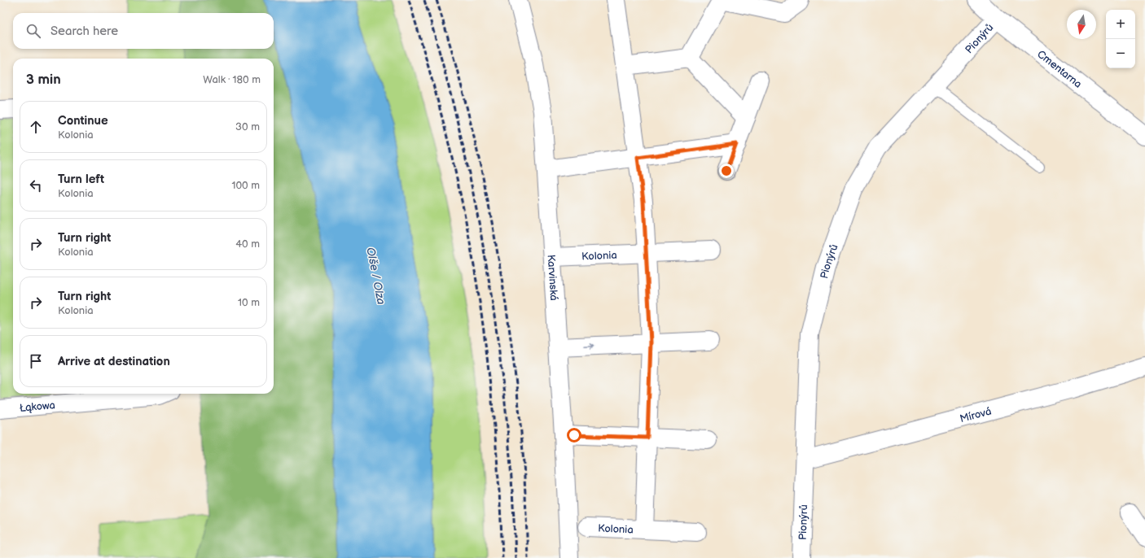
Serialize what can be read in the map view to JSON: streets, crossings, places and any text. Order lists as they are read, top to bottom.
{
  "streets": {
    "street": [
      "Pionýrů",
      "Cmentarna",
      "Kolonia",
      "Karvinská",
      "Łąkowa",
      "Mírová"
    ]
  },
  "crossings": [
    ["Pionýrů", "Cmentarna"],
    ["Pionýrů", "Mírová"],
    ["Kolonia", "Karvinská"]
  ],
  "water": ["Olše / Olza"],
  "north": "bottom",
  "page": {
    "map_buttons": ["+", "−"],
    "search": "Search here",
    "heading": ["3 min", "Walk · 180 m"],
    "list": [
      ["Continue", "Kolonia", "30 m"],
      ["Turn left", "Kolonia", "100 m"],
      ["Turn right", "Kolonia", "40 m"],
      ["Turn right", "Kolonia", "10 m"],
      "Arrive at destination"
    ]
  }
}
